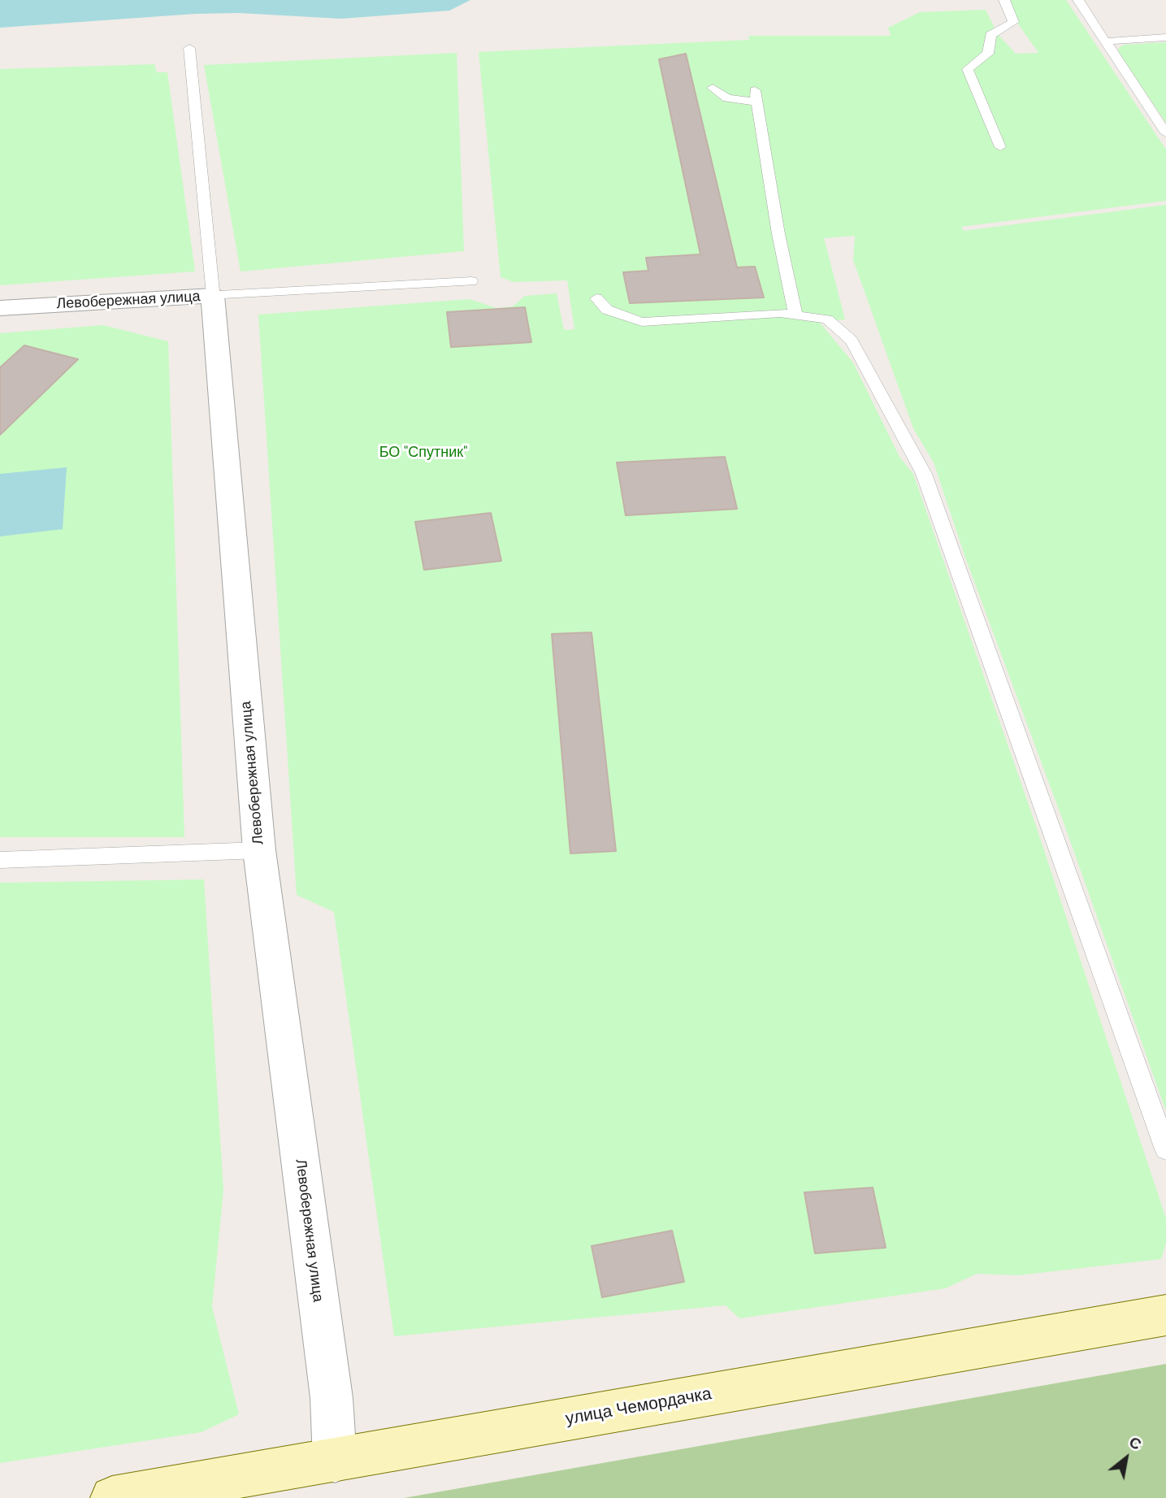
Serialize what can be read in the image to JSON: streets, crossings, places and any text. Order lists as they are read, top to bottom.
{
  "streets": {
    "main road": ["улица Чемордачка"],
    "street": ["Левобережная улица"]
  },
  "crossings": [
    ["Левобережная улица", "улица Чемордачка"]
  ],
  "parks": ["БО \"Спутник\""],
  "north": "top right"
}
